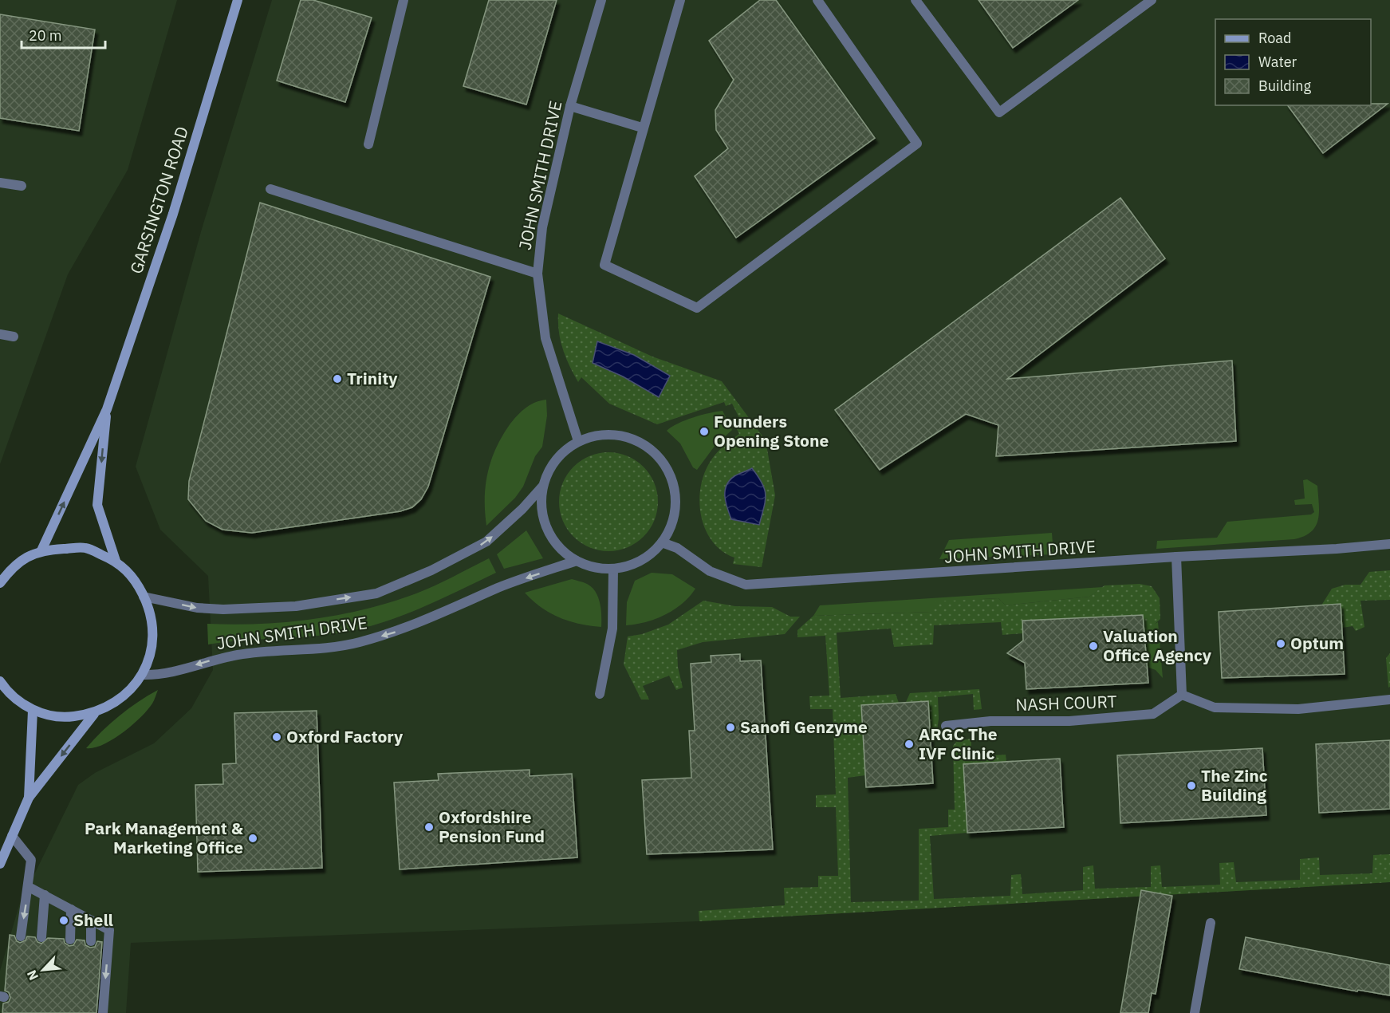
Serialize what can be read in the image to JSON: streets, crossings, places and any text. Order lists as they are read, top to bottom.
{
  "streets": {
    "main road": ["GARSINGTON ROAD"],
    "street": ["JOHN SMITH DRIVE", "NASH COURT"]
  },
  "places": [
    "Trinity",
    "Founders Opening Stone",
    "Optum",
    "Valuation Office Agency",
    "Sanofi Genzyme",
    "Oxford Factory",
    "ARGC The IVF Clinic",
    "The Zinc Building",
    "Oxfordshire Pension Fund",
    "Park Management & Marketing Office",
    "Shell"
  ],
  "legend": ["Road", "Water", "Building"],
  "scale_bar": "20 m",
  "north": "bottom left"
}
